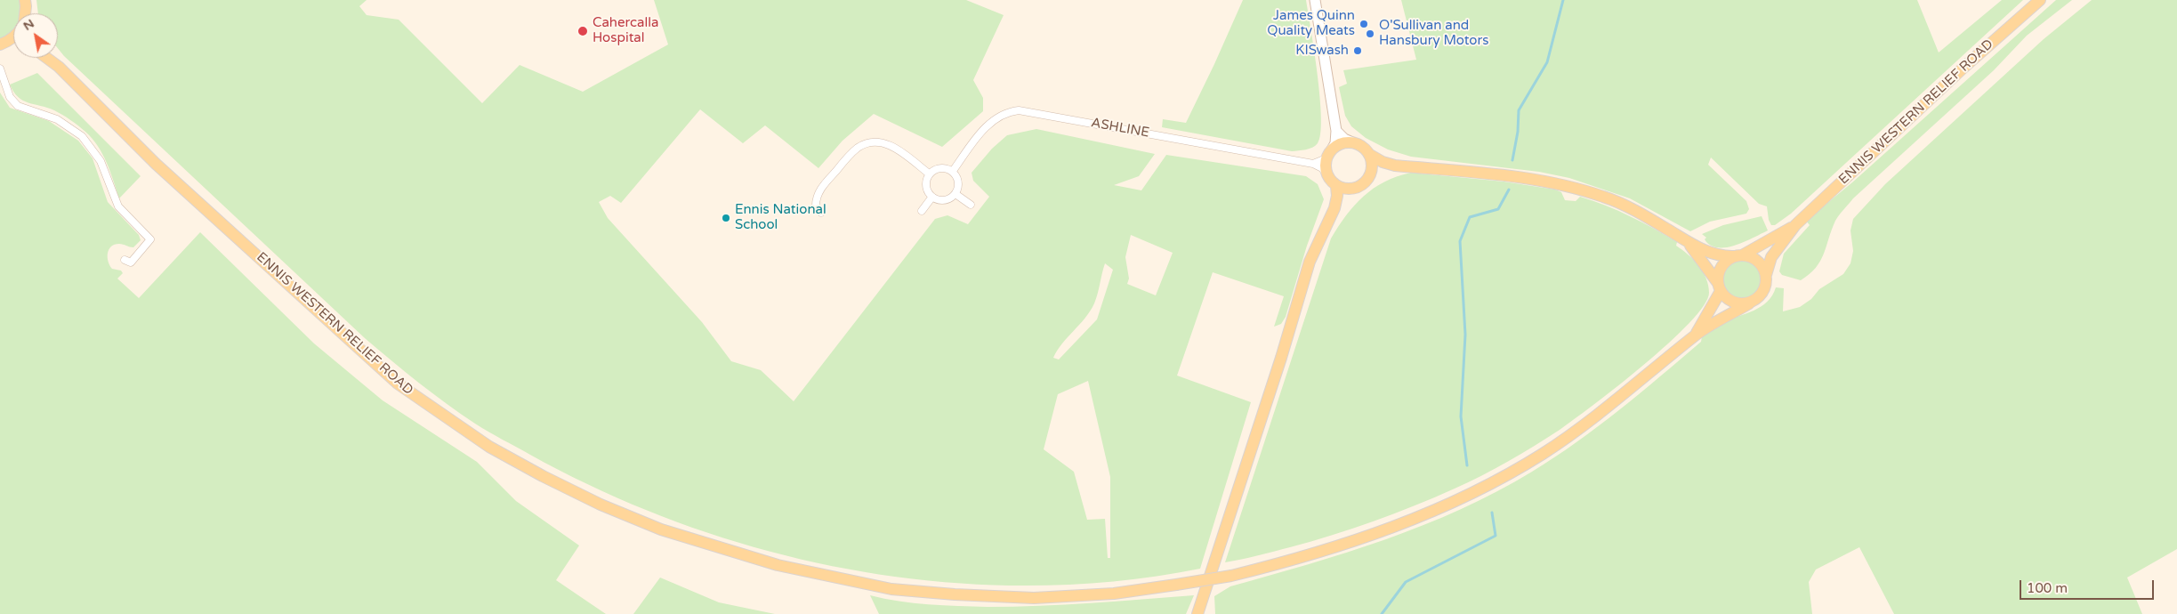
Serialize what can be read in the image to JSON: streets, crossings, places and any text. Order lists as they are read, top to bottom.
{
  "streets": {
    "main road": ["ENNIS WESTERN RELIEF ROAD"],
    "street": ["ASHLINE"]
  },
  "places": [
    "James Quinn Quality Meats",
    "Cahercalla Hospital",
    "O'Sullivan and Hansbury Motors",
    "KISwash",
    "Ennis National School"
  ],
  "scale_bar": "100 m",
  "north": "top left"
}
